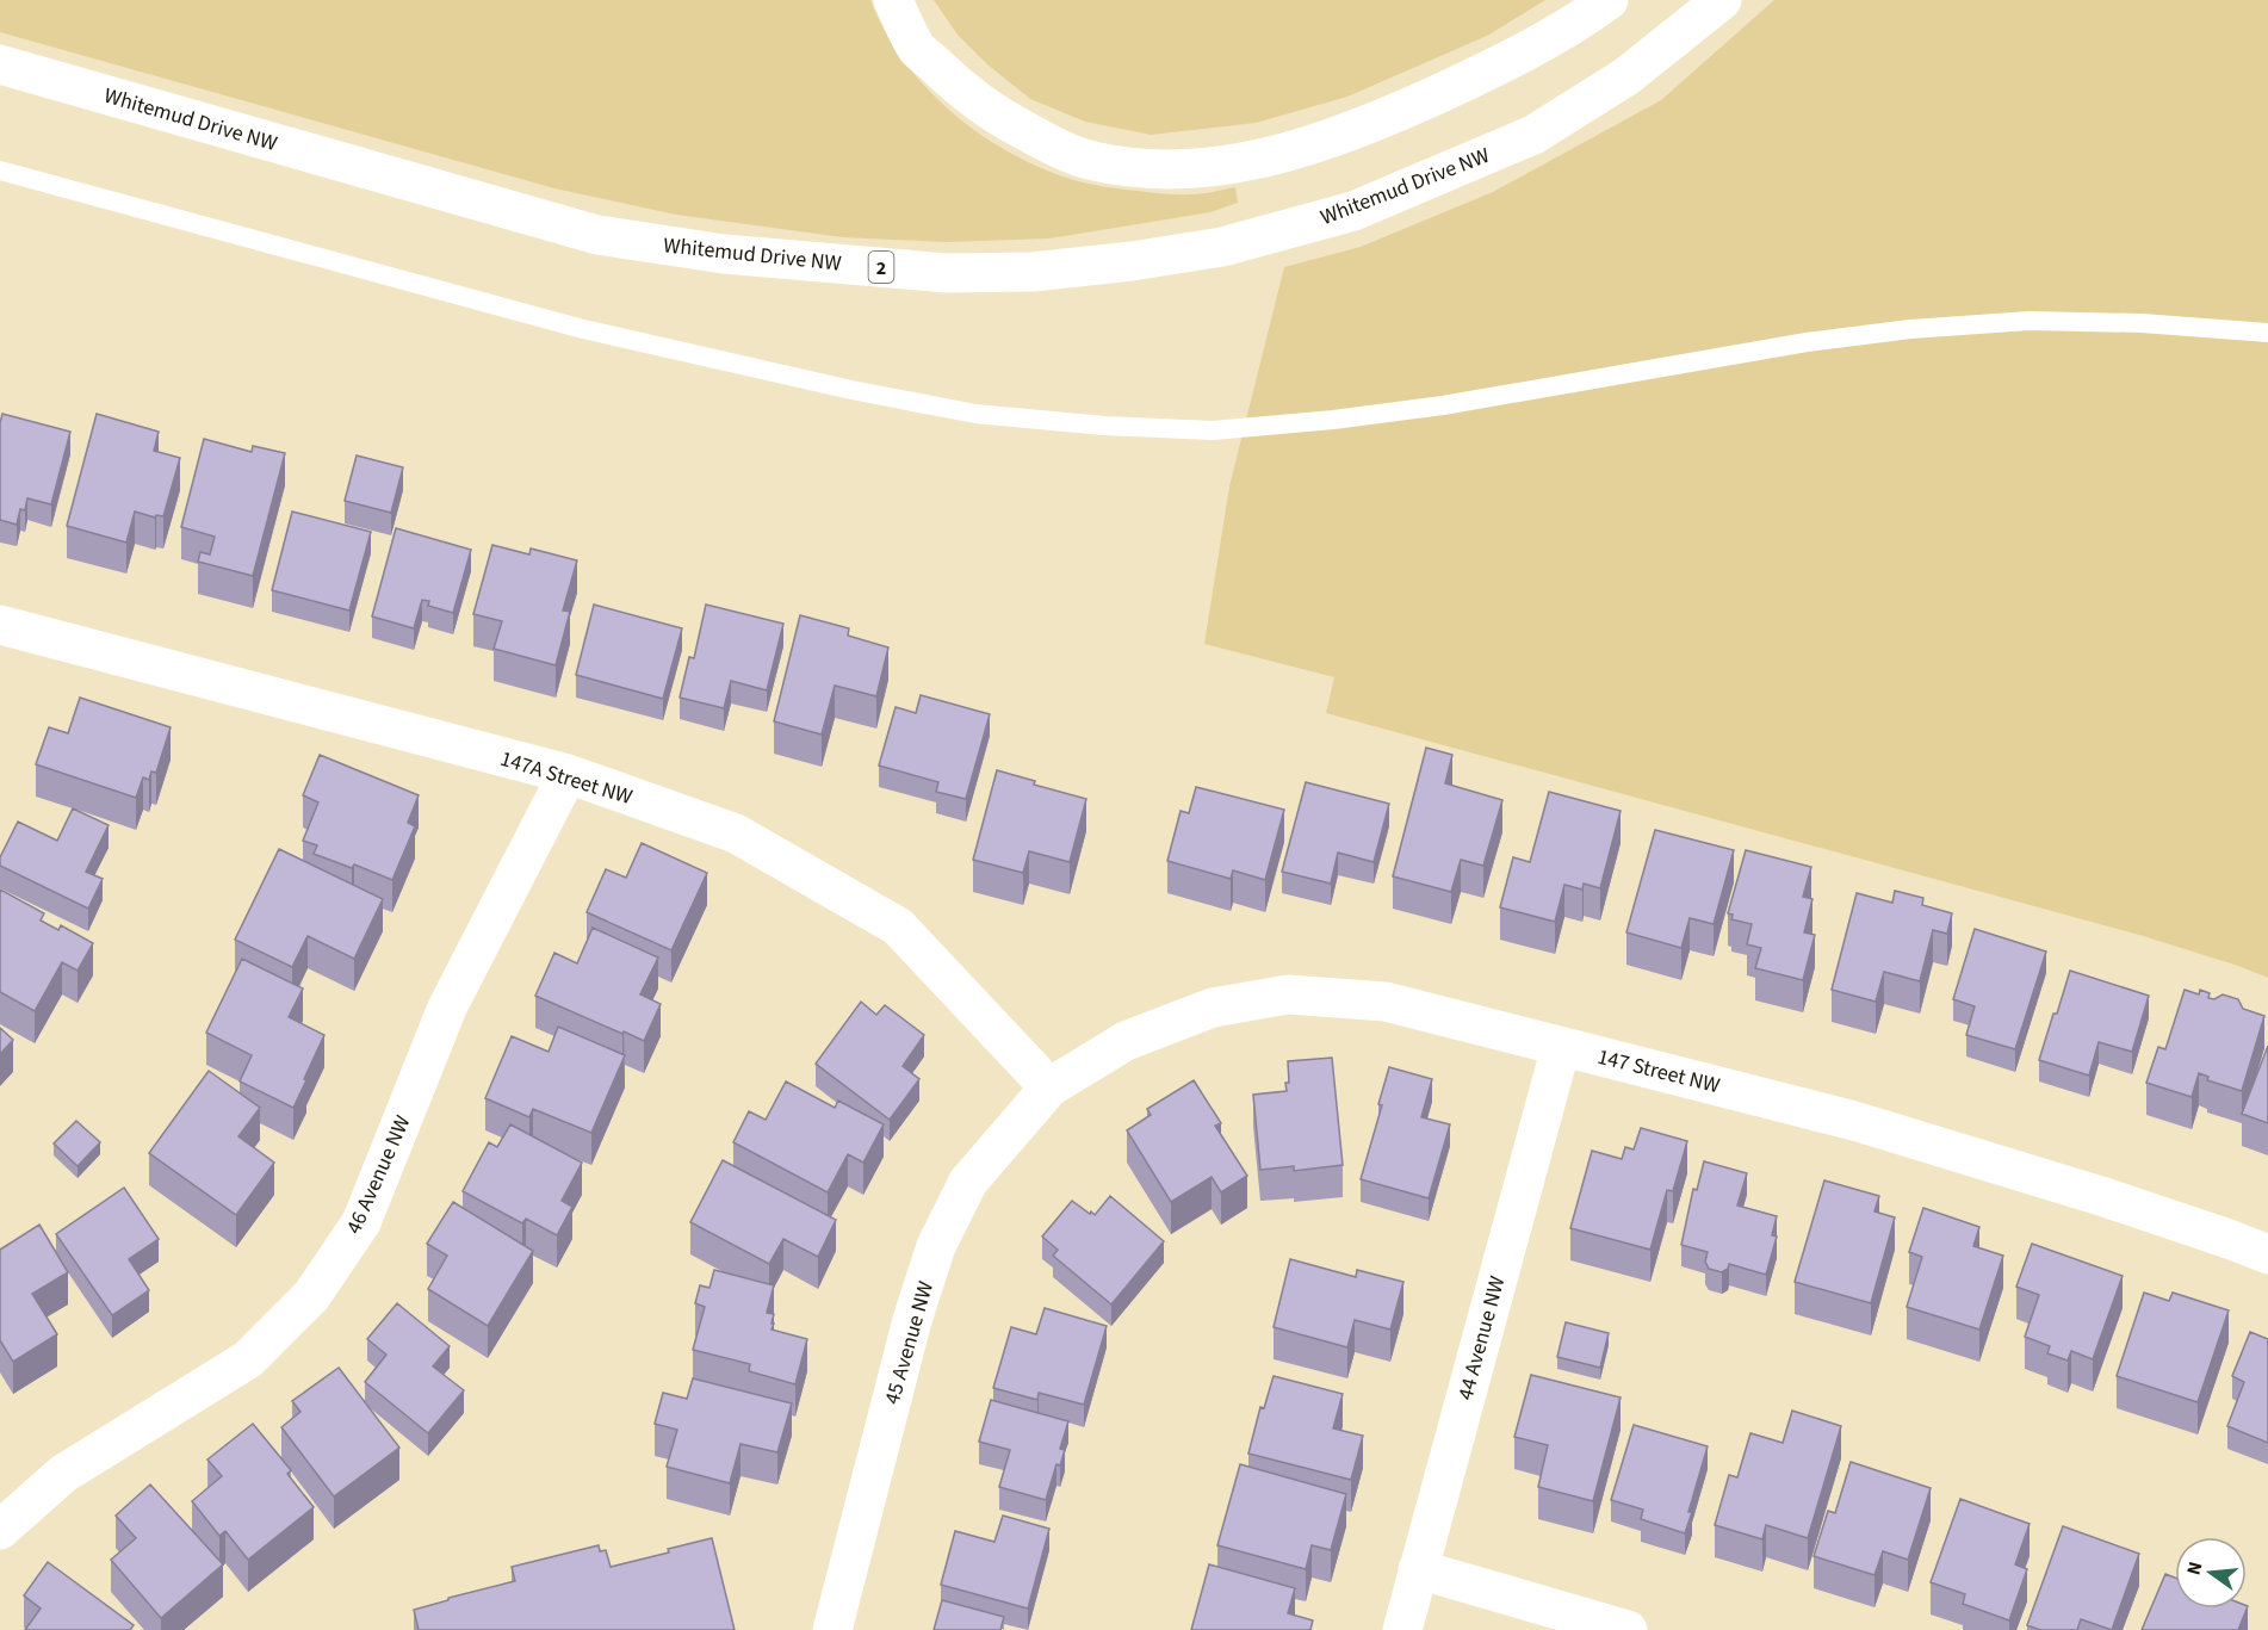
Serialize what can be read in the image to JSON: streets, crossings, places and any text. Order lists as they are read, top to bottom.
{
  "streets": {
    "main road": [
      "Whitemud Drive NW",
      "2",
      "147A Street NW",
      "147 Street NW",
      "46 Avenue NW",
      "44 Avenue NW",
      "45 Avenue NW"
    ]
  },
  "crossings": [
    ["147A Street NW", "147 Street NW"],
    ["147A Street NW", "46 Avenue NW"],
    ["147A Street NW", "45 Avenue NW"],
    ["147 Street NW", "44 Avenue NW"],
    ["147 Street NW", "45 Avenue NW"]
  ],
  "north": "left"
}
